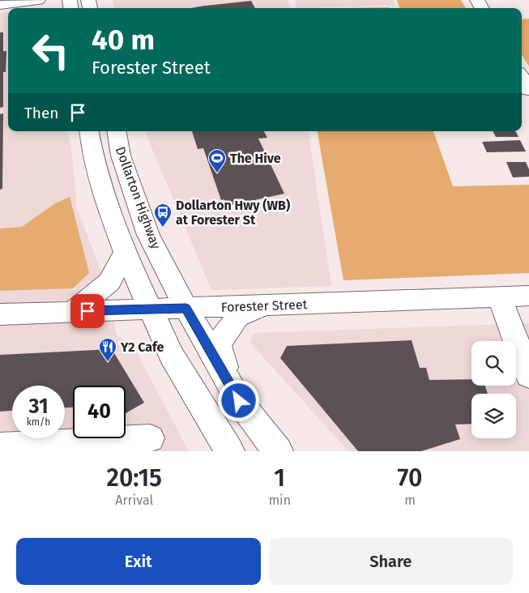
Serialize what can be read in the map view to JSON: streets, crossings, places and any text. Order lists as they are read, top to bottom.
{
  "streets": {
    "street": ["Dollarton Highway", "Forester Street"]
  },
  "crossings": [
    ["Dollarton Highway", "Forester Street"]
  ],
  "places": {
    "sports": ["The Hive"],
    "bus stop": ["Dollarton Hwy (WB) at Forester St"],
    "restaurant": ["Y2 Cafe"]
  },
  "page": {
    "turn": ["40 m", "Forester Street"],
    "then": "Then",
    "speed": "31 km/h",
    "limit": "40",
    "eta": [
      "20:15",
      "Arrival",
      "1",
      "min",
      "70",
      "m"
    ],
    "buttons": ["Exit", "Share"]
  }
}
